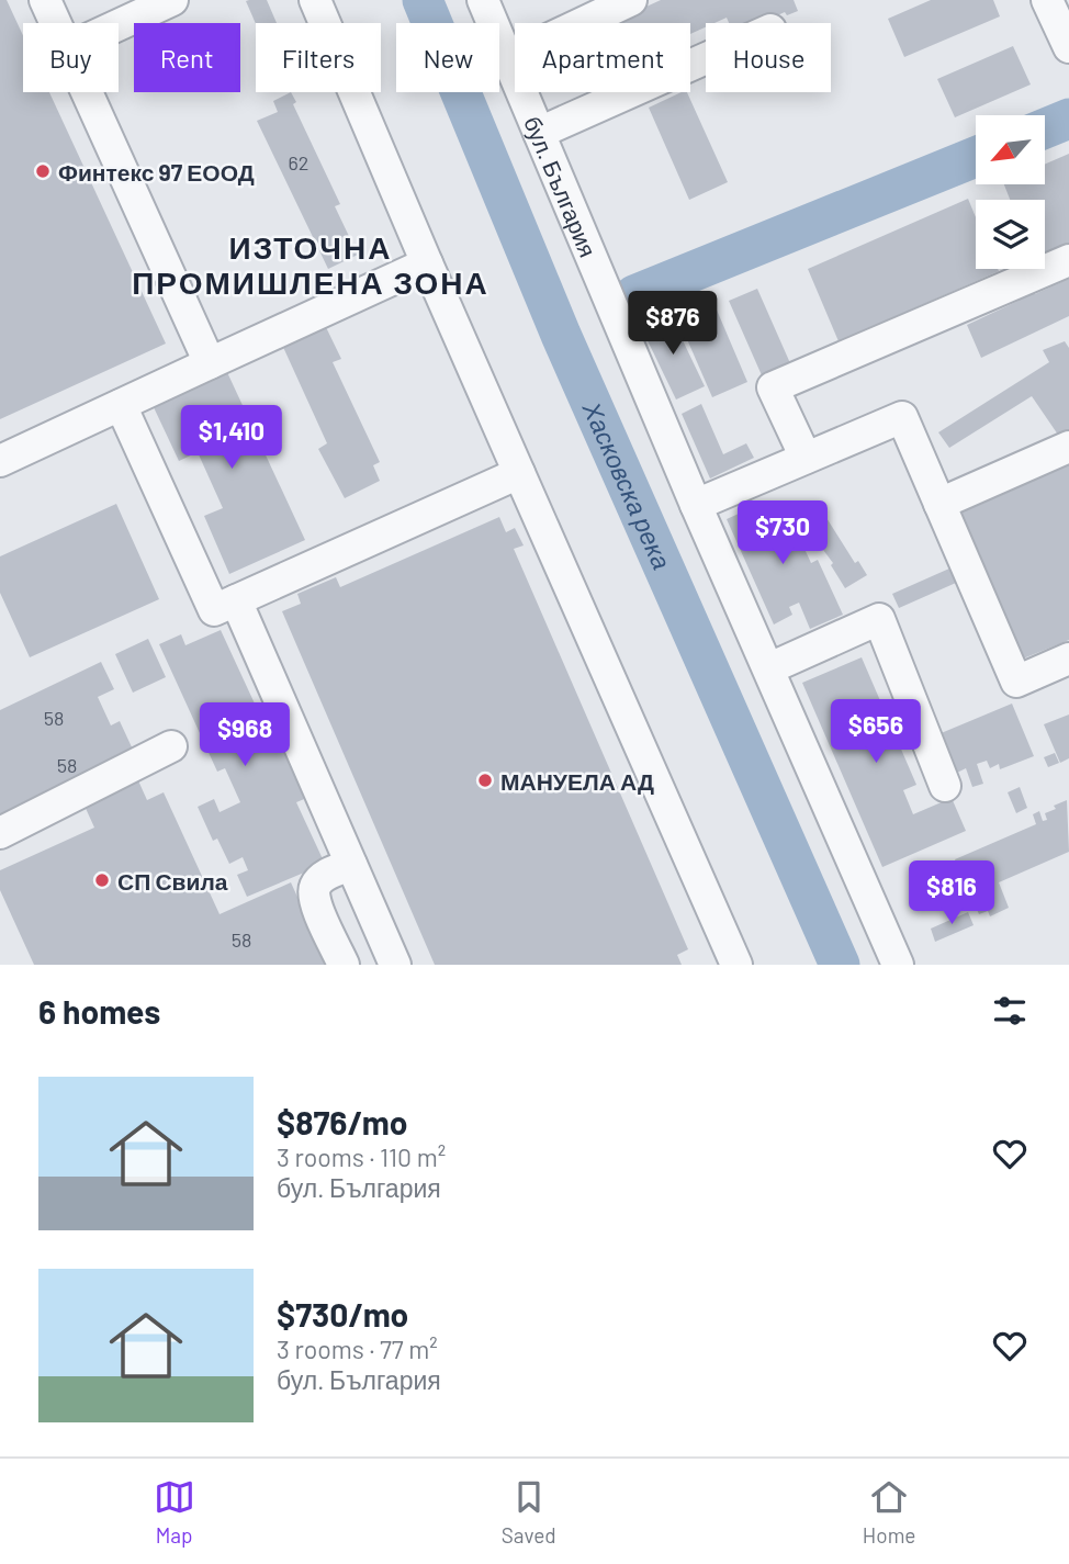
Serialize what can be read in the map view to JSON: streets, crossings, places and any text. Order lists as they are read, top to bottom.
{
  "streets": {
    "street": ["бул. България"]
  },
  "districts": ["ИЗТОЧНА ПРОМИШЛЕНА ЗОНА"],
  "water": ["Хасковска река"],
  "places": ["Финтекс 97 ЕООД", "МАНУЕЛА АД", "СП Свила"],
  "house_numbers": [
    "62",
    "58",
    "58",
    "58"
  ],
  "north": "bottom left",
  "page": {
    "chip": [
      "Buy",
      "Rent",
      "Filters",
      "New",
      "Apartment",
      "House"
    ],
    "price": [
      "$876",
      "$1,410",
      "$730",
      "$656",
      "$968",
      "$816"
    ],
    "heading": "6 homes",
    "list": [
      {
        "name": "$876/mo",
        "note": "3 rooms · 110 m² · бул. България"
      },
      {
        "name": "$730/mo",
        "note": "3 rooms · 77 m² · бул. България"
      }
    ],
    "tabs": ["Map", "Saved", "Home"]
  }
}
